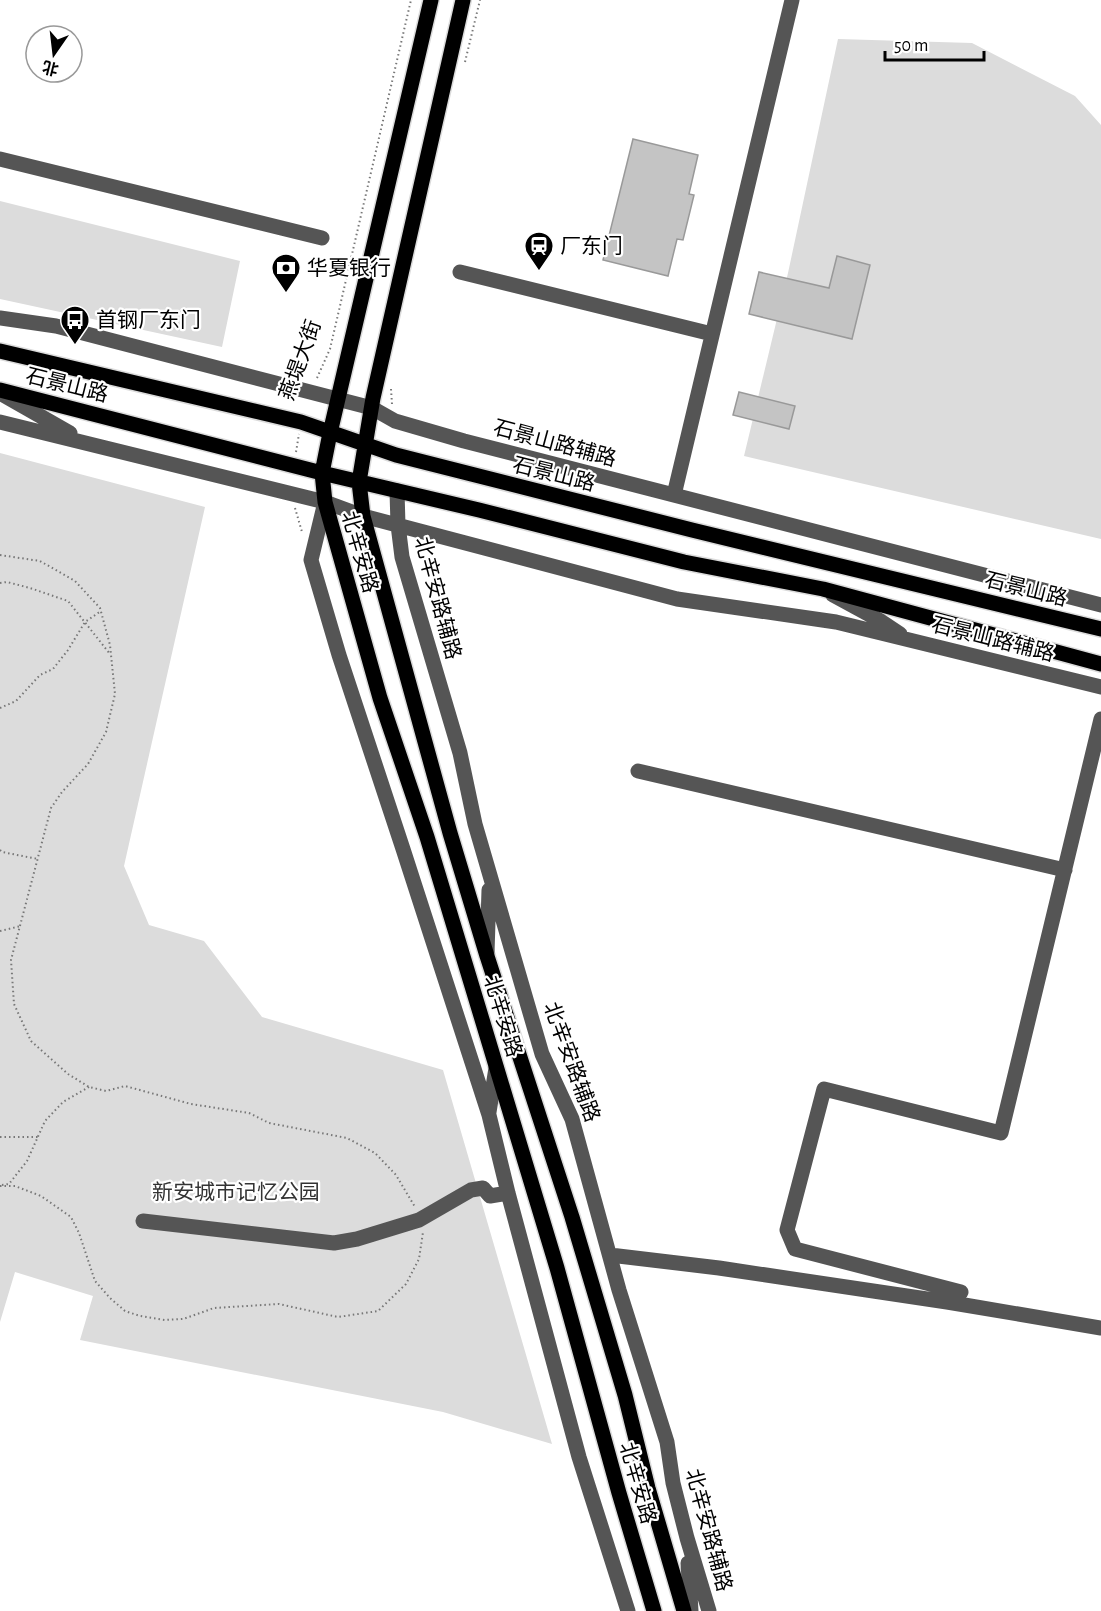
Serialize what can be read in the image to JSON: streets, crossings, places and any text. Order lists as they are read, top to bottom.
{
  "streets": {
    "main road": ["燕堤大街", "石景山路", "北辛安路"],
    "street": ["石景山路辅路", "北辛安路辅路"]
  },
  "crossings": [
    ["燕堤大街", "石景山路"],
    ["燕堤大街", "石景山路辅路"],
    ["燕堤大街", "北辛安路"],
    ["石景山路", "北辛安路"],
    ["石景山路", "北辛安路辅路"],
    ["石景山路辅路", "北辛安路"],
    ["石景山路辅路", "北辛安路辅路"]
  ],
  "parks": ["新安城市记忆公园"],
  "places": {
    "station": ["厂东门"],
    "bank": ["华夏银行"],
    "bus stop": ["首钢厂东门"]
  },
  "scale_bar": "50 m",
  "north": "bottom"
}
